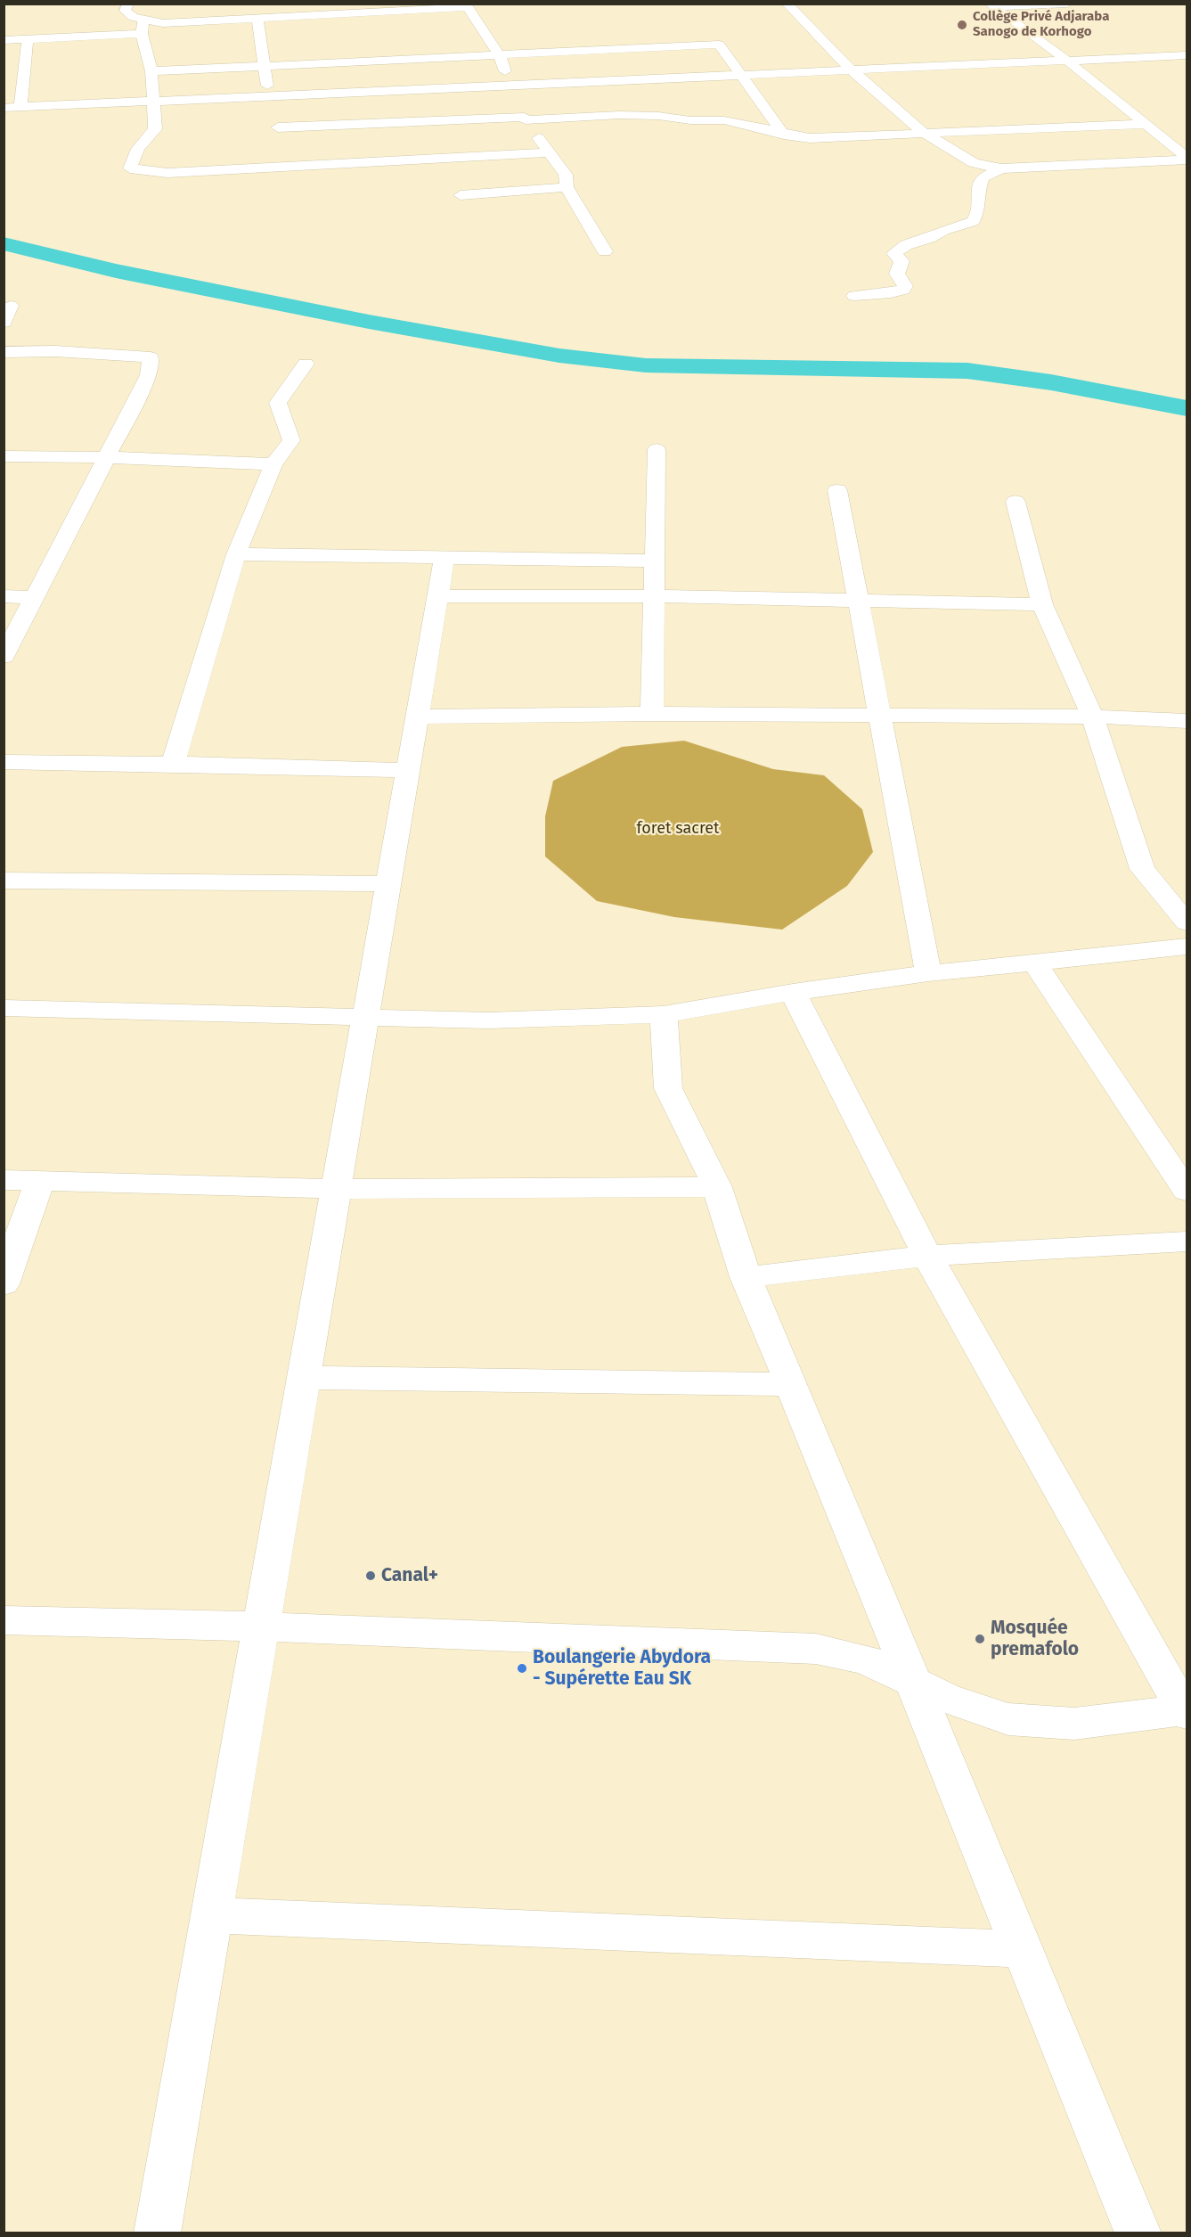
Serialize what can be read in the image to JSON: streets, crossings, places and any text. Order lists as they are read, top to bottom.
{
  "parks": ["foret sacret"],
  "places": [
    "Collège Privé Adjaraba Sanogo de Korhogo",
    "Canal+",
    "Mosquée premafolo",
    "Boulangerie Abydora - Supérette Eau SK"
  ]
}
